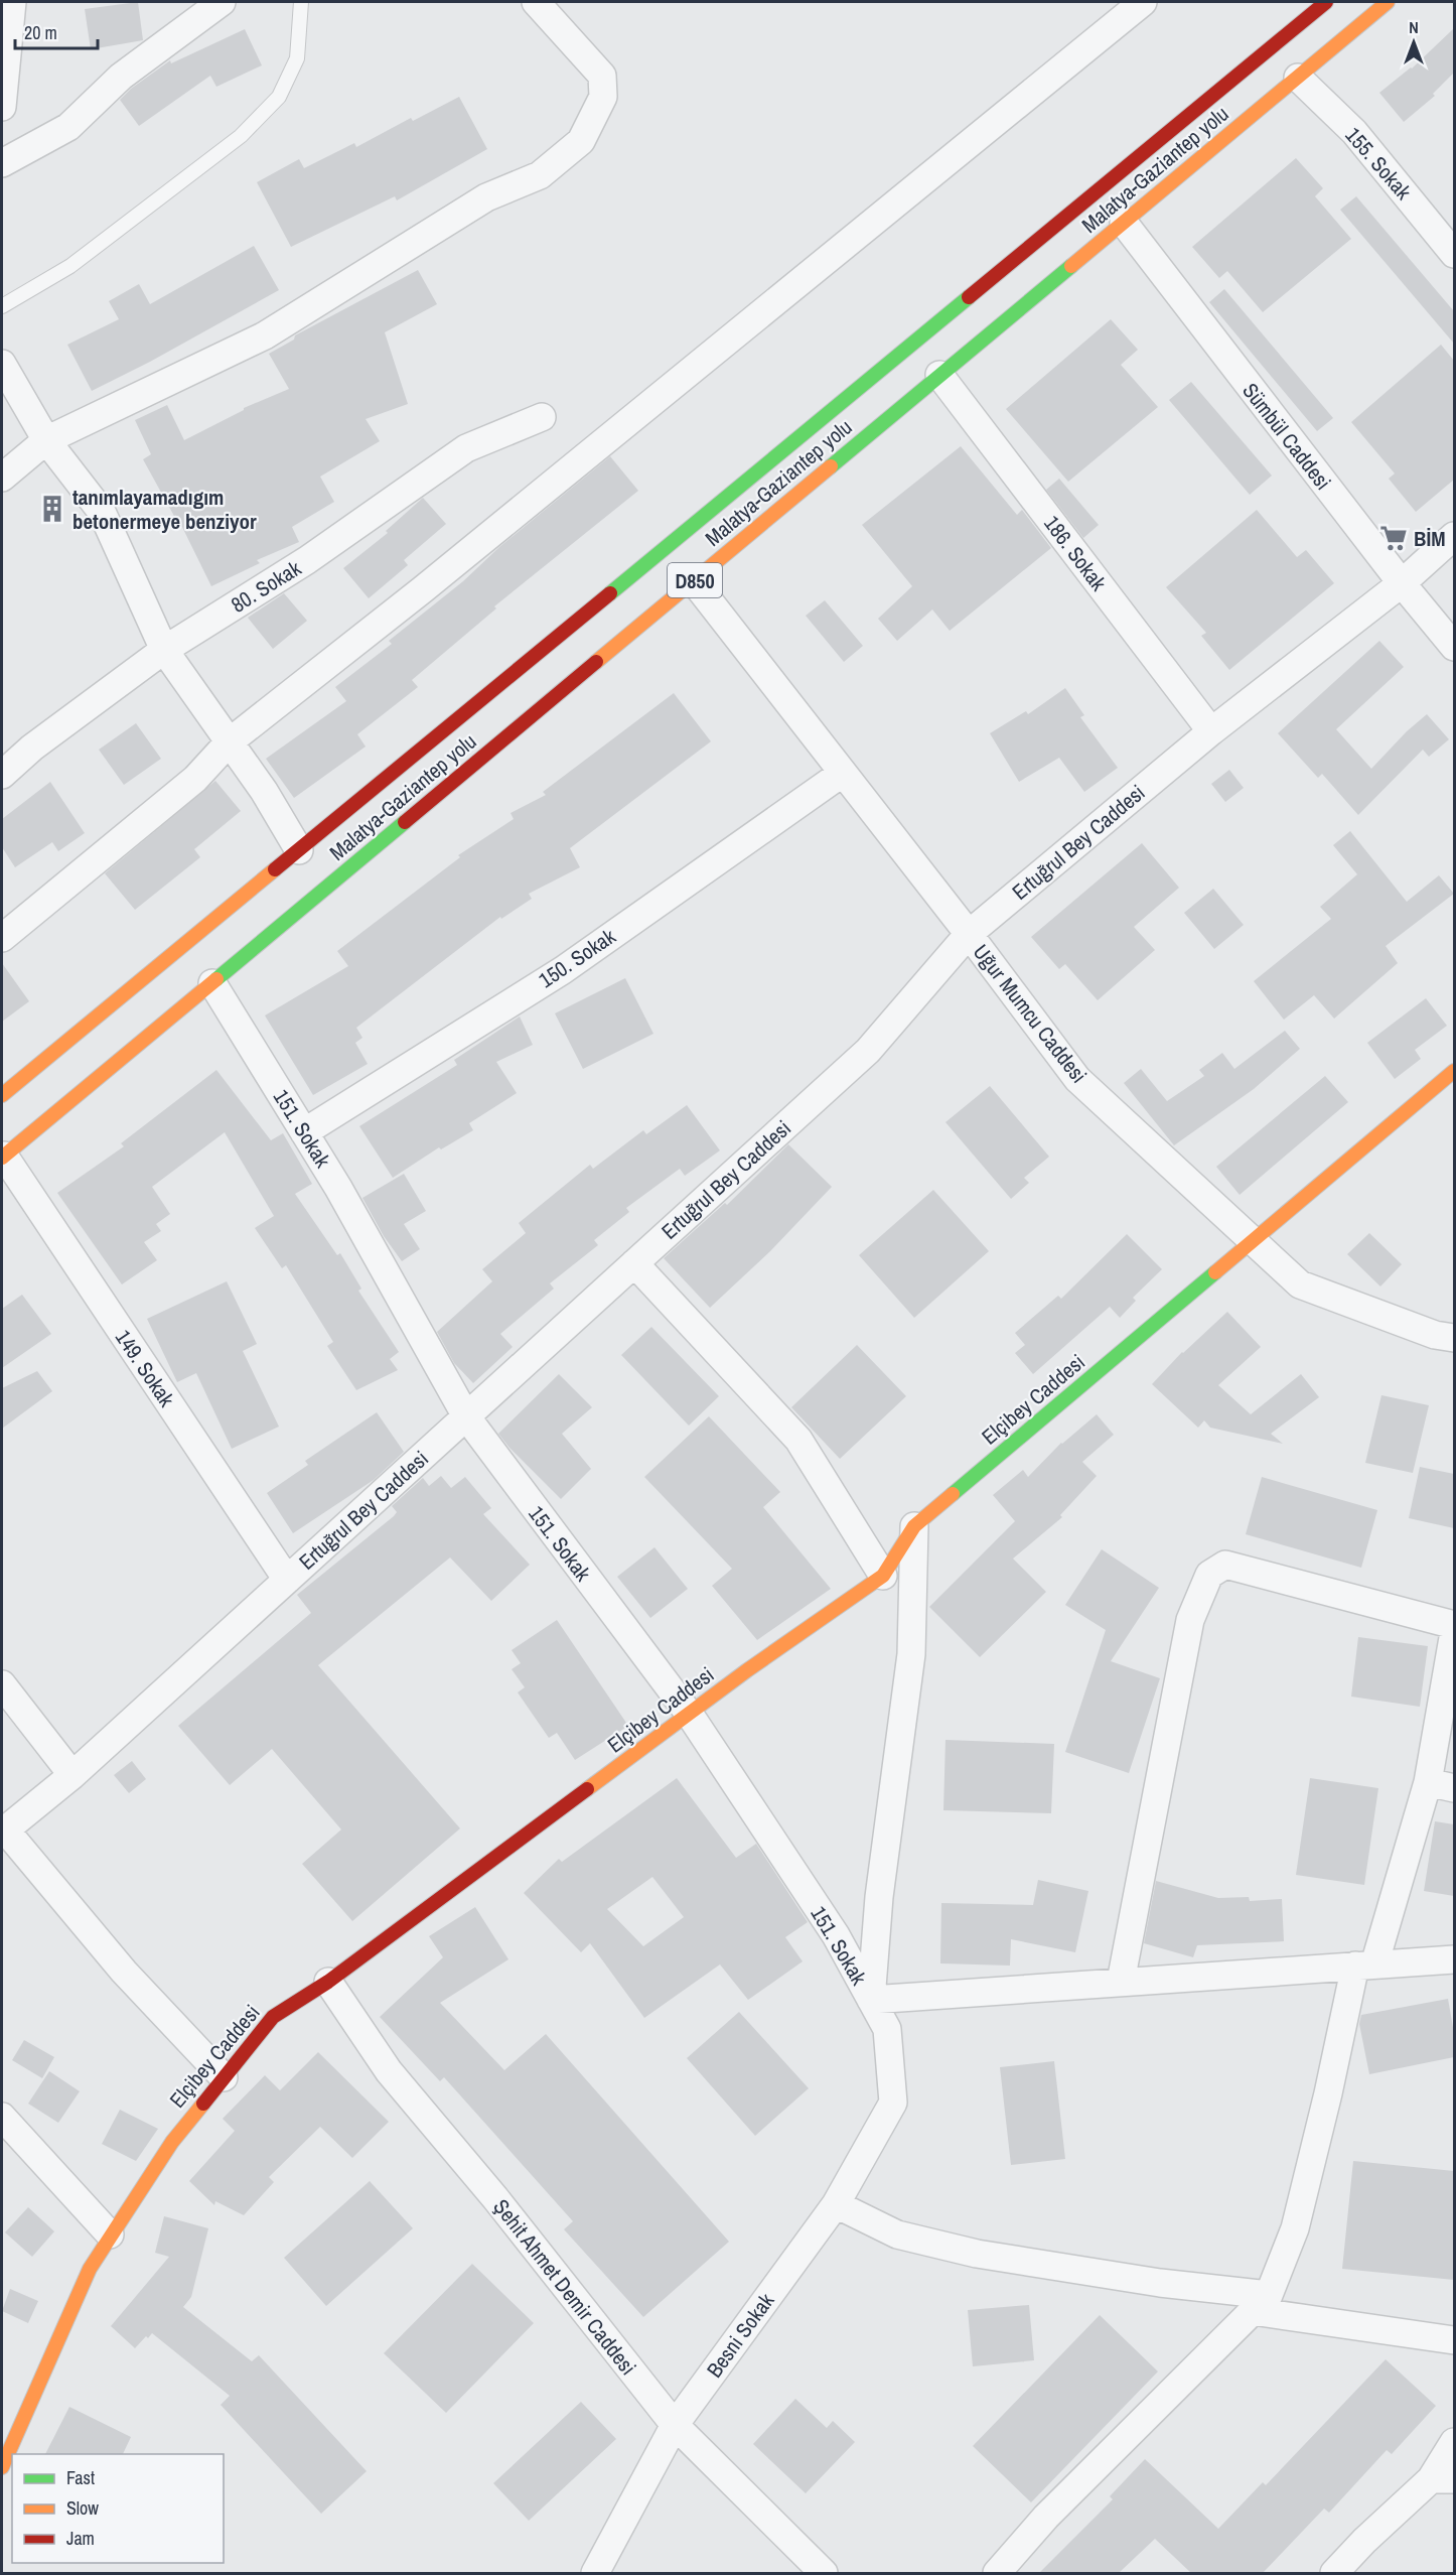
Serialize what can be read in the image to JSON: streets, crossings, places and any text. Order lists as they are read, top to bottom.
{
  "streets": {
    "main road": ["Malatya-Gaziantep yolu", "D850", "Elçibey Caddesi"],
    "street": [
      "155. Sokak",
      "Sümbül Caddesi",
      "186. Sokak",
      "80. Sokak",
      "Ertuğrul Bey Caddesi",
      "150. Sokak",
      "Uğur Mumcu Caddesi",
      "151. Sokak",
      "149. Sokak",
      "Şehit Ahmet Demir Caddesi",
      "Besni Sokak"
    ]
  },
  "crossings": [
    ["155. Sokak", "Malatya-Gaziantep yolu"],
    ["Malatya-Gaziantep yolu", "Sümbül Caddesi"],
    ["Malatya-Gaziantep yolu", "186. Sokak"],
    ["Malatya-Gaziantep yolu", "Uğur Mumcu Caddesi"],
    ["Malatya-Gaziantep yolu", "151. Sokak"],
    ["Malatya-Gaziantep yolu", "149. Sokak"],
    ["Sümbül Caddesi", "Ertuğrul Bey Caddesi"],
    ["186. Sokak", "Ertuğrul Bey Caddesi"],
    ["Ertuğrul Bey Caddesi", "Uğur Mumcu Caddesi"],
    ["Ertuğrul Bey Caddesi", "151. Sokak"],
    ["Ertuğrul Bey Caddesi", "149. Sokak"],
    ["150. Sokak", "Uğur Mumcu Caddesi"],
    ["150. Sokak", "151. Sokak"],
    ["Uğur Mumcu Caddesi", "Elçibey Caddesi"],
    ["151. Sokak", "Elçibey Caddesi"],
    ["151. Sokak", "Besni Sokak"],
    ["Elçibey Caddesi", "Şehit Ahmet Demir Caddesi"],
    ["Şehit Ahmet Demir Caddesi", "Besni Sokak"]
  ],
  "places": {
    "building": ["tanımlayamadıgım betonermeye benziyor"],
    "supermarket": ["BİM"]
  },
  "legend": ["Fast", "Slow", "Jam"],
  "scale_bar": "20 m",
  "north": "top"
}
